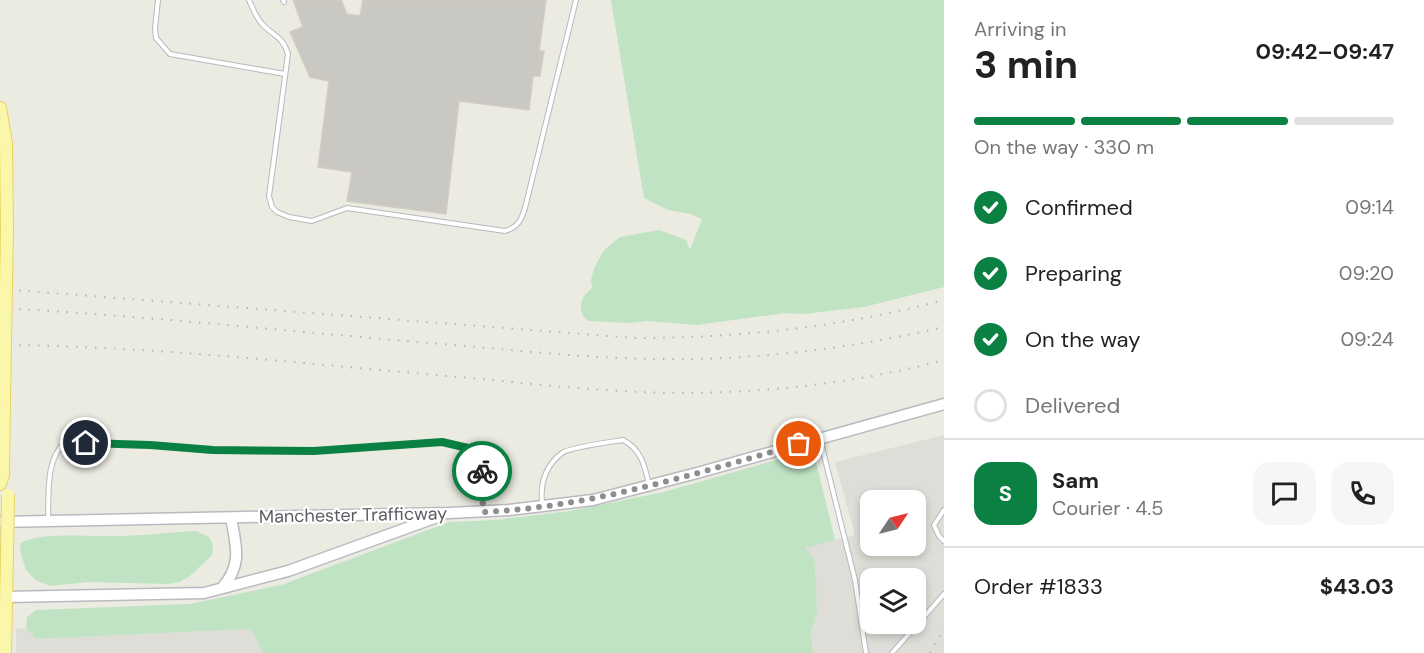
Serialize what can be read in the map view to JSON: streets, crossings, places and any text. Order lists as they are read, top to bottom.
{
  "streets": {
    "main road": ["Manchester Trafficway"]
  },
  "north": "top right",
  "page": {
    "heading": ["3 min", "Arriving in", "09:42–09:47"],
    "panel": [
      "Sam",
      "Courier · 4.5",
      "Order #1833",
      "$43.03"
    ],
    "bar": "On the way · 330 m",
    "list": [
      ["Confirmed", "09:14"],
      ["Preparing", "09:20"],
      ["On the way", "09:24"],
      "Delivered"
    ],
    "round": "S"
  }
}
